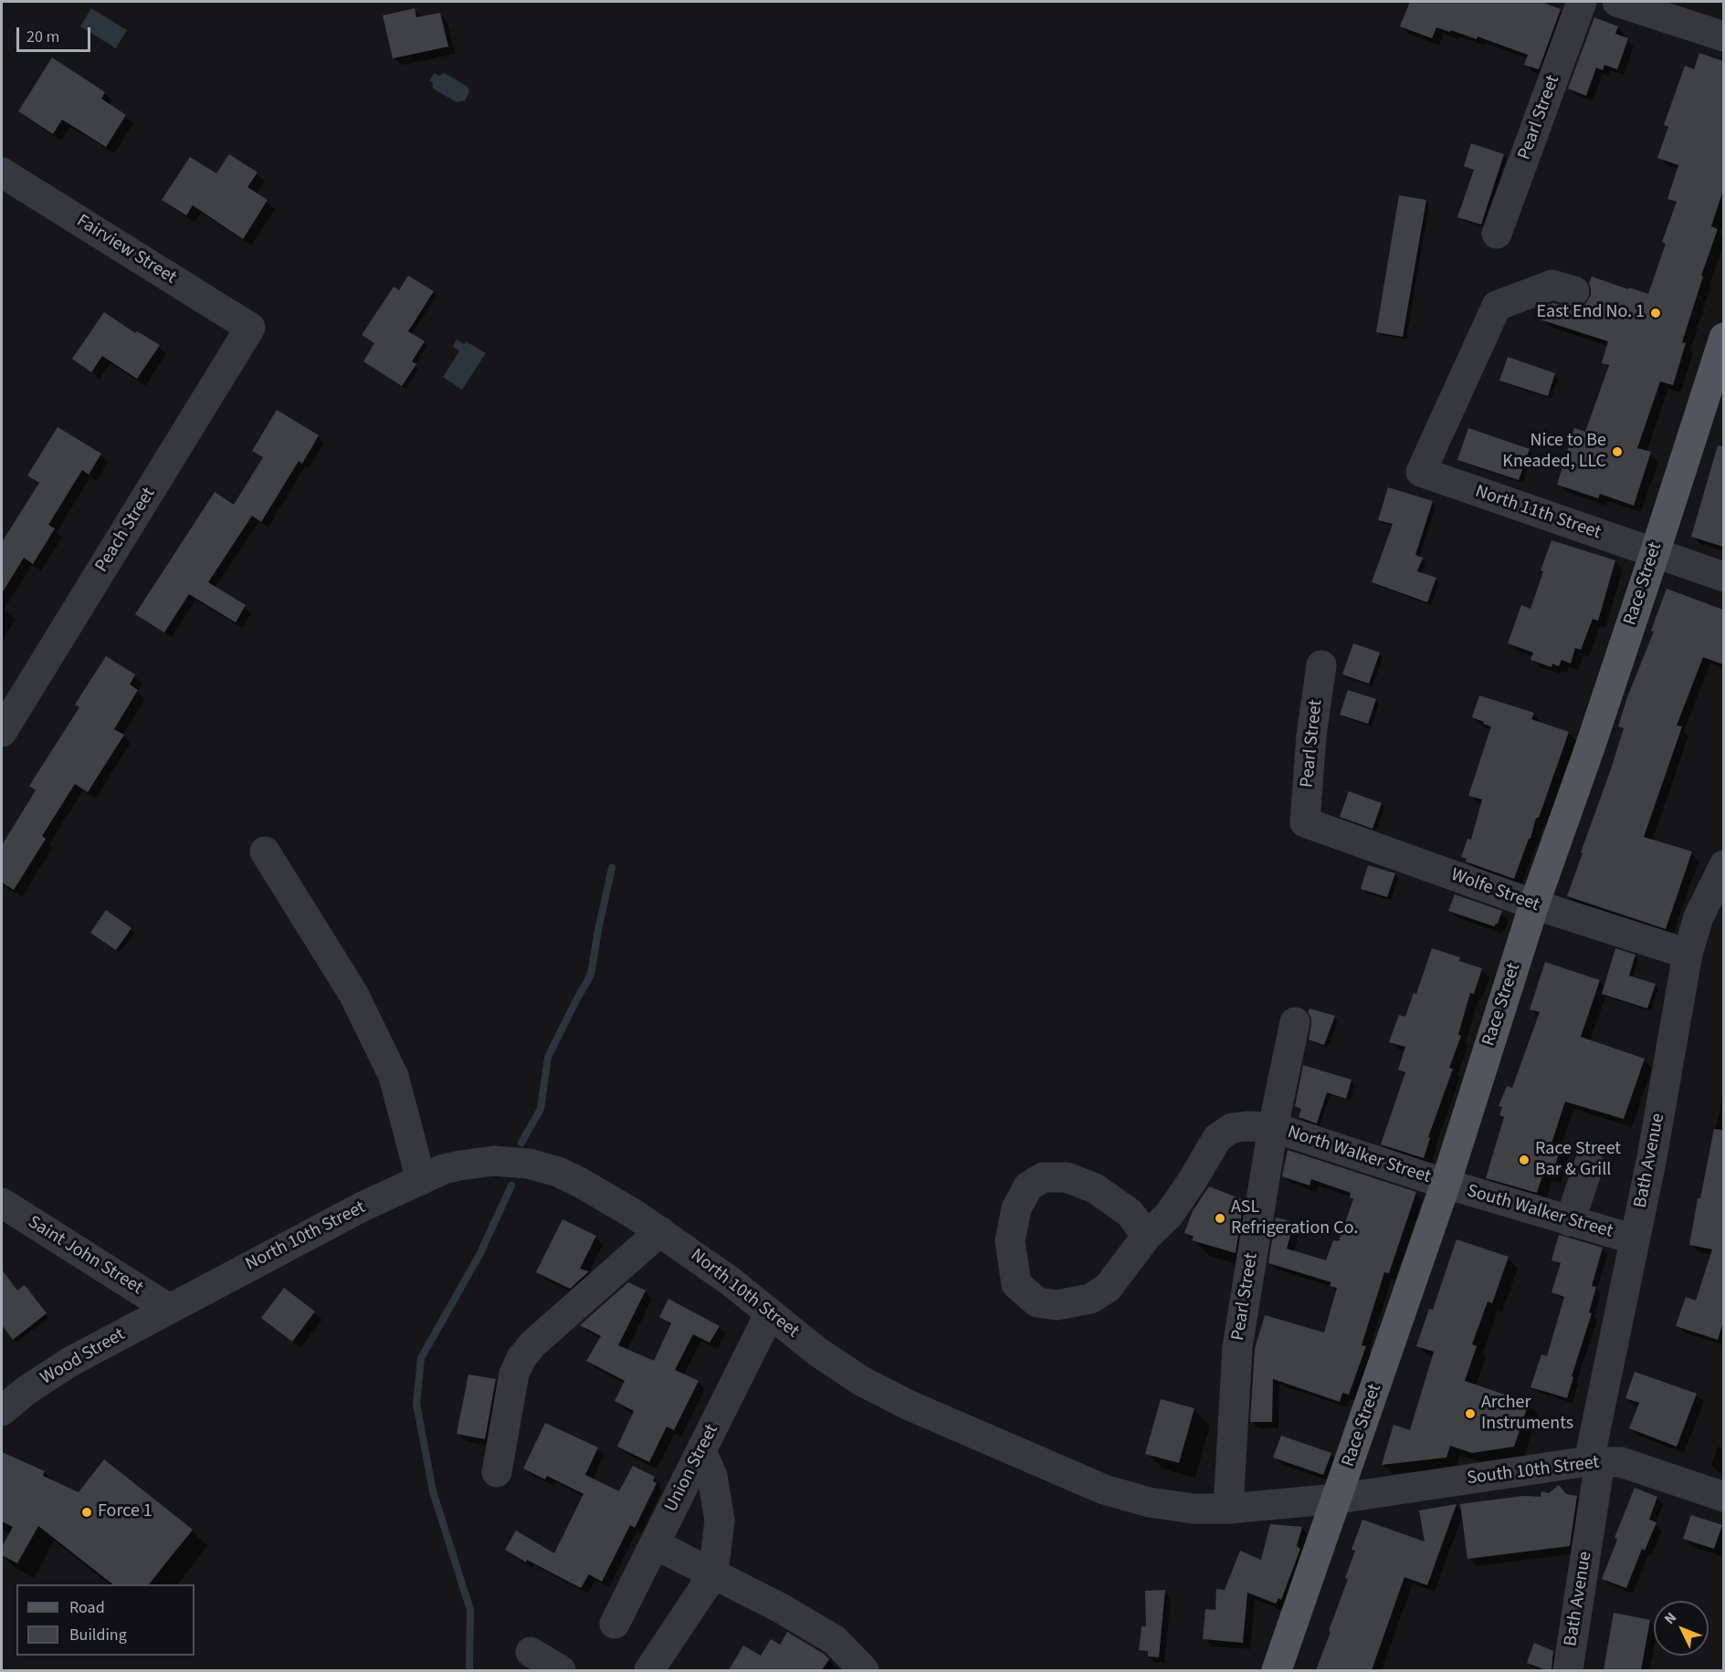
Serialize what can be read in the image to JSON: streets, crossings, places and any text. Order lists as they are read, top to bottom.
{
  "streets": {
    "main road": ["Race Street"],
    "street": [
      "Pearl Street",
      "Fairview Street",
      "North 11th Street",
      "Peach Street",
      "Wolfe Street",
      "North Walker Street",
      "Bath Avenue",
      "South Walker Street",
      "North 10th Street",
      "Saint John Street",
      "Wood Street",
      "Union Street",
      "South 10th Street"
    ]
  },
  "crossings": [
    ["Pearl Street", "Wolfe Street"],
    ["Pearl Street", "North Walker Street"],
    ["Pearl Street", "North 10th Street"],
    ["Fairview Street", "Peach Street"],
    ["North 11th Street", "Race Street"],
    ["Race Street", "Wolfe Street"],
    ["Race Street", "North Walker Street"],
    ["Race Street", "South Walker Street"],
    ["Race Street", "North 10th Street"],
    ["Race Street", "South 10th Street"],
    ["Wolfe Street", "Bath Avenue"],
    ["North Walker Street", "South Walker Street"],
    ["Bath Avenue", "South Walker Street"],
    ["Bath Avenue", "South 10th Street"],
    ["North 10th Street", "Saint John Street"],
    ["North 10th Street", "Wood Street"],
    ["North 10th Street", "Union Street"],
    ["North 10th Street", "South 10th Street"],
    ["Saint John Street", "Wood Street"]
  ],
  "places": [
    "East End No. 1",
    "Nice to Be Kneaded, LLC",
    "Race Street Bar & Grill",
    "ASL Refrigeration Co.",
    "Archer Instruments",
    "Force 1"
  ],
  "legend": ["Road", "Building"],
  "scale_bar": "20 m",
  "north": "top left"
}
